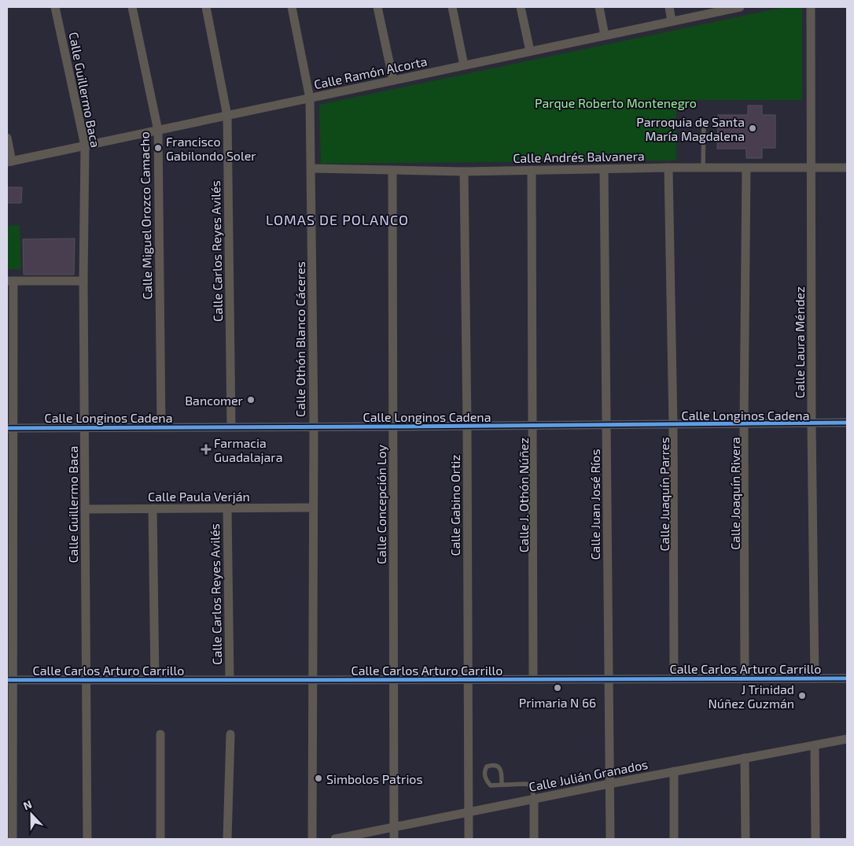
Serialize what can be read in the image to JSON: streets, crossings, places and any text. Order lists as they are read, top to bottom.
{
  "streets": {
    "street": [
      "Calle Ramón Alcorta",
      "Calle Guillermo Baca",
      "Calle Andrés Balvanera",
      "Calle Miguel Orozco Camacho",
      "Calle Carlos Reyes Avilés",
      "Calle Othón Blanco Cáceres",
      "Calle Laura Méndez",
      "Calle Longinos Cadena",
      "Calle Joaquín Rivera",
      "Calle Juaquín Parres",
      "Calle J. Othón Núñez",
      "Calle Paula Verján",
      "Calle Concepción Loy",
      "Calle Juan José Ríos",
      "Calle Gabino Ortiz",
      "Calle Carlos Arturo Carrillo",
      "Calle Julián Granados"
    ]
  },
  "crossings": [
    ["Calle Ramón Alcorta", "Calle Guillermo Baca"],
    ["Calle Ramón Alcorta", "Calle Miguel Orozco Camacho"],
    ["Calle Ramón Alcorta", "Calle Carlos Reyes Avilés"],
    ["Calle Ramón Alcorta", "Calle Othón Blanco Cáceres"],
    ["Calle Guillermo Baca", "Calle Longinos Cadena"],
    ["Calle Guillermo Baca", "Calle Paula Verján"],
    ["Calle Guillermo Baca", "Calle Carlos Arturo Carrillo"],
    ["Calle Andrés Balvanera", "Calle Othón Blanco Cáceres"],
    ["Calle Andrés Balvanera", "Calle Laura Méndez"],
    ["Calle Andrés Balvanera", "Calle Joaquín Rivera"],
    ["Calle Andrés Balvanera", "Calle Juaquín Parres"],
    ["Calle Andrés Balvanera", "Calle J. Othón Núñez"],
    ["Calle Andrés Balvanera", "Calle Concepción Loy"],
    ["Calle Andrés Balvanera", "Calle Juan José Ríos"],
    ["Calle Andrés Balvanera", "Calle Gabino Ortiz"],
    ["Calle Miguel Orozco Camacho", "Calle Longinos Cadena"],
    ["Calle Carlos Reyes Avilés", "Calle Longinos Cadena"],
    ["Calle Carlos Reyes Avilés", "Calle Paula Verján"],
    ["Calle Carlos Reyes Avilés", "Calle Carlos Arturo Carrillo"],
    ["Calle Othón Blanco Cáceres", "Calle Longinos Cadena"],
    ["Calle Othón Blanco Cáceres", "Calle Paula Verján"],
    ["Calle Othón Blanco Cáceres", "Calle Carlos Arturo Carrillo"],
    ["Calle Laura Méndez", "Calle Longinos Cadena"],
    ["Calle Laura Méndez", "Calle Carlos Arturo Carrillo"],
    ["Calle Longinos Cadena", "Calle Joaquín Rivera"],
    ["Calle Longinos Cadena", "Calle Juaquín Parres"],
    ["Calle Longinos Cadena", "Calle J. Othón Núñez"],
    ["Calle Longinos Cadena", "Calle Concepción Loy"],
    ["Calle Longinos Cadena", "Calle Juan José Ríos"],
    ["Calle Longinos Cadena", "Calle Gabino Ortiz"],
    ["Calle Joaquín Rivera", "Calle Carlos Arturo Carrillo"],
    ["Calle Juaquín Parres", "Calle Carlos Arturo Carrillo"],
    ["Calle J. Othón Núñez", "Calle Carlos Arturo Carrillo"],
    ["Calle Concepción Loy", "Calle Carlos Arturo Carrillo"],
    ["Calle Concepción Loy", "Calle Julián Granados"],
    ["Calle Juan José Ríos", "Calle Carlos Arturo Carrillo"],
    ["Calle Juan José Ríos", "Calle Julián Granados"],
    ["Calle Gabino Ortiz", "Calle Carlos Arturo Carrillo"],
    ["Calle Gabino Ortiz", "Calle Julián Granados"]
  ],
  "districts": ["LOMAS DE POLANCO"],
  "parks": ["Parque Roberto Montenegro"],
  "places": {
    "other": [
      "Parroquia de Santa María Magdalena",
      "Francisco Gabilondo Soler",
      "Bancomer",
      "Primaria N 66",
      "J Trinidad Núñez Guzmán",
      "Simbolos Patrios"
    ],
    "health": ["Farmacia Guadalajara"]
  },
  "north": "top"
}
